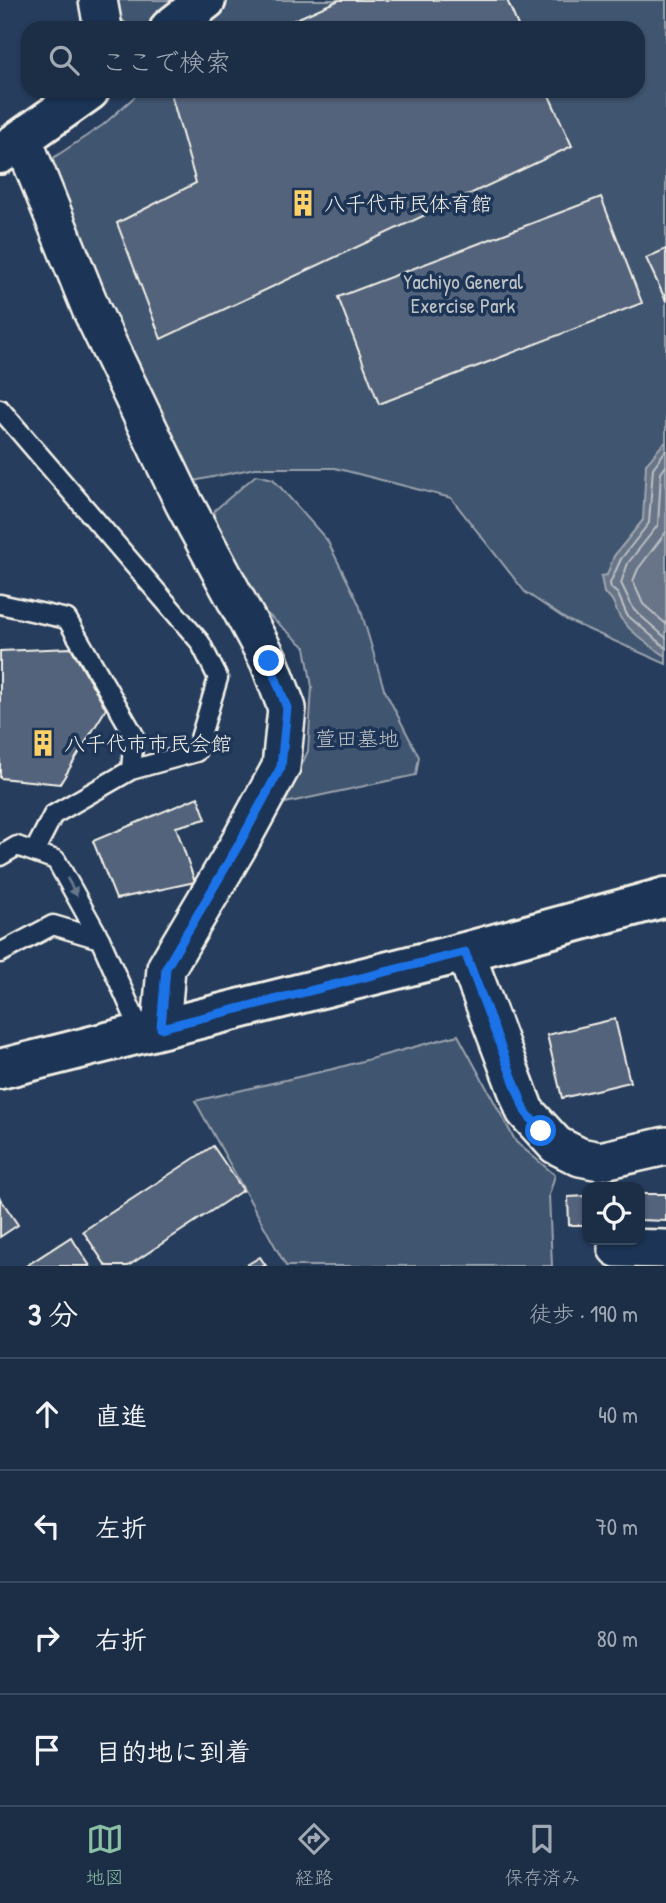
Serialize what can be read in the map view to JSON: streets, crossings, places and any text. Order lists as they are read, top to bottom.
{
  "parks": ["Yachiyo General Exercise Park", "萱田墓地"],
  "places": {
    "building": ["八千代市民体育館", "八千代市市民会館"]
  },
  "page": {
    "search": "ここで検索",
    "heading": ["3 分", "徒歩 · 190 m"],
    "list": [
      ["直進", "40 m"],
      ["左折", "70 m"],
      ["右折", "80 m"],
      "目的地に到着"
    ],
    "nav": ["地図", "経路", "保存済み"]
  }
}
